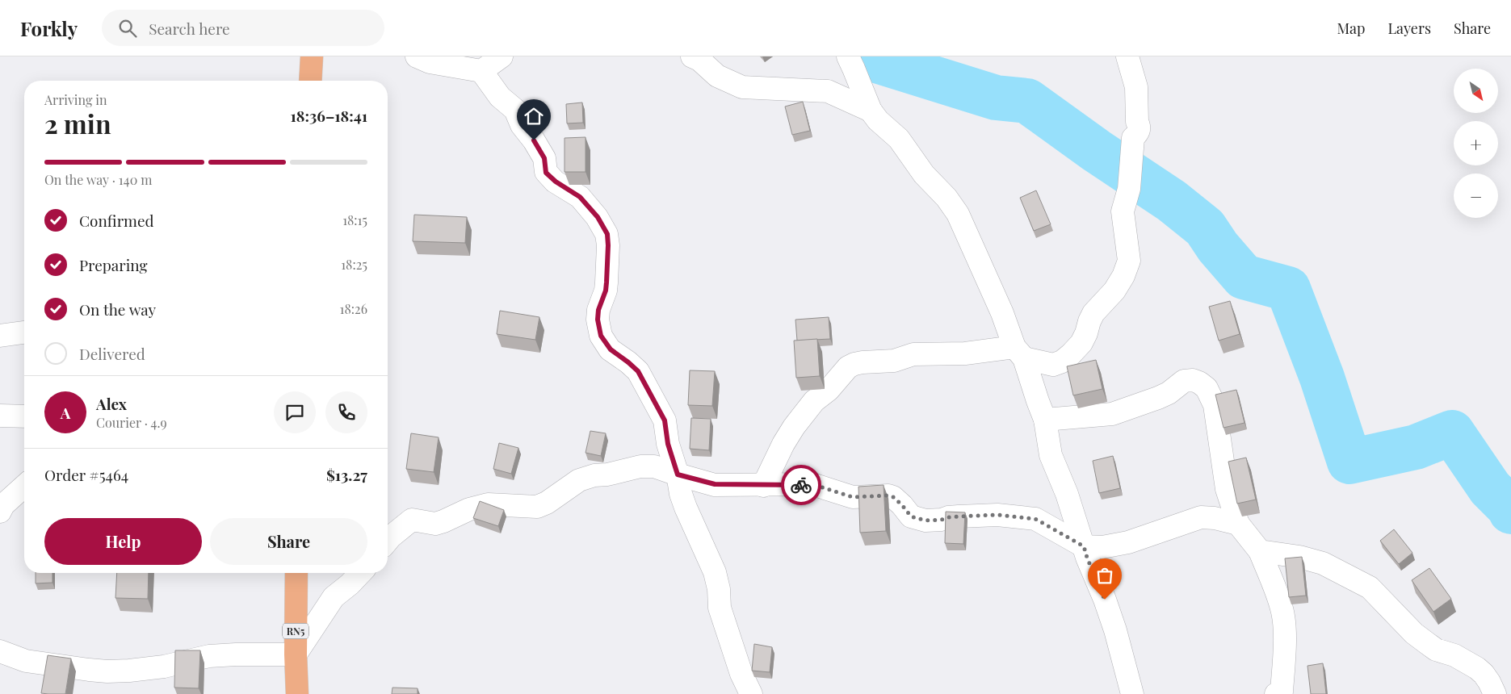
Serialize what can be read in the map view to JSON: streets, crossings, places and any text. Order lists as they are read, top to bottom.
{
  "streets": {
    "highway": ["RN5"]
  },
  "north": "bottom right",
  "page": {
    "header": "Forkly",
    "search": "Search here",
    "nav": ["Map", "Layers", "Share"],
    "map_buttons": ["+", "−"],
    "heading": ["2 min", "Arriving in", "18:36–18:41"],
    "panel": [
      "Alex",
      "Courier · 4.9",
      "Order #5464",
      "$13.27"
    ],
    "bar": "On the way · 140 m",
    "list": [
      ["Confirmed", "18:15"],
      ["Preparing", "18:25"],
      ["On the way", "18:26"],
      "Delivered"
    ],
    "round": "A",
    "buttons": ["Help", "Share"]
  }
}
